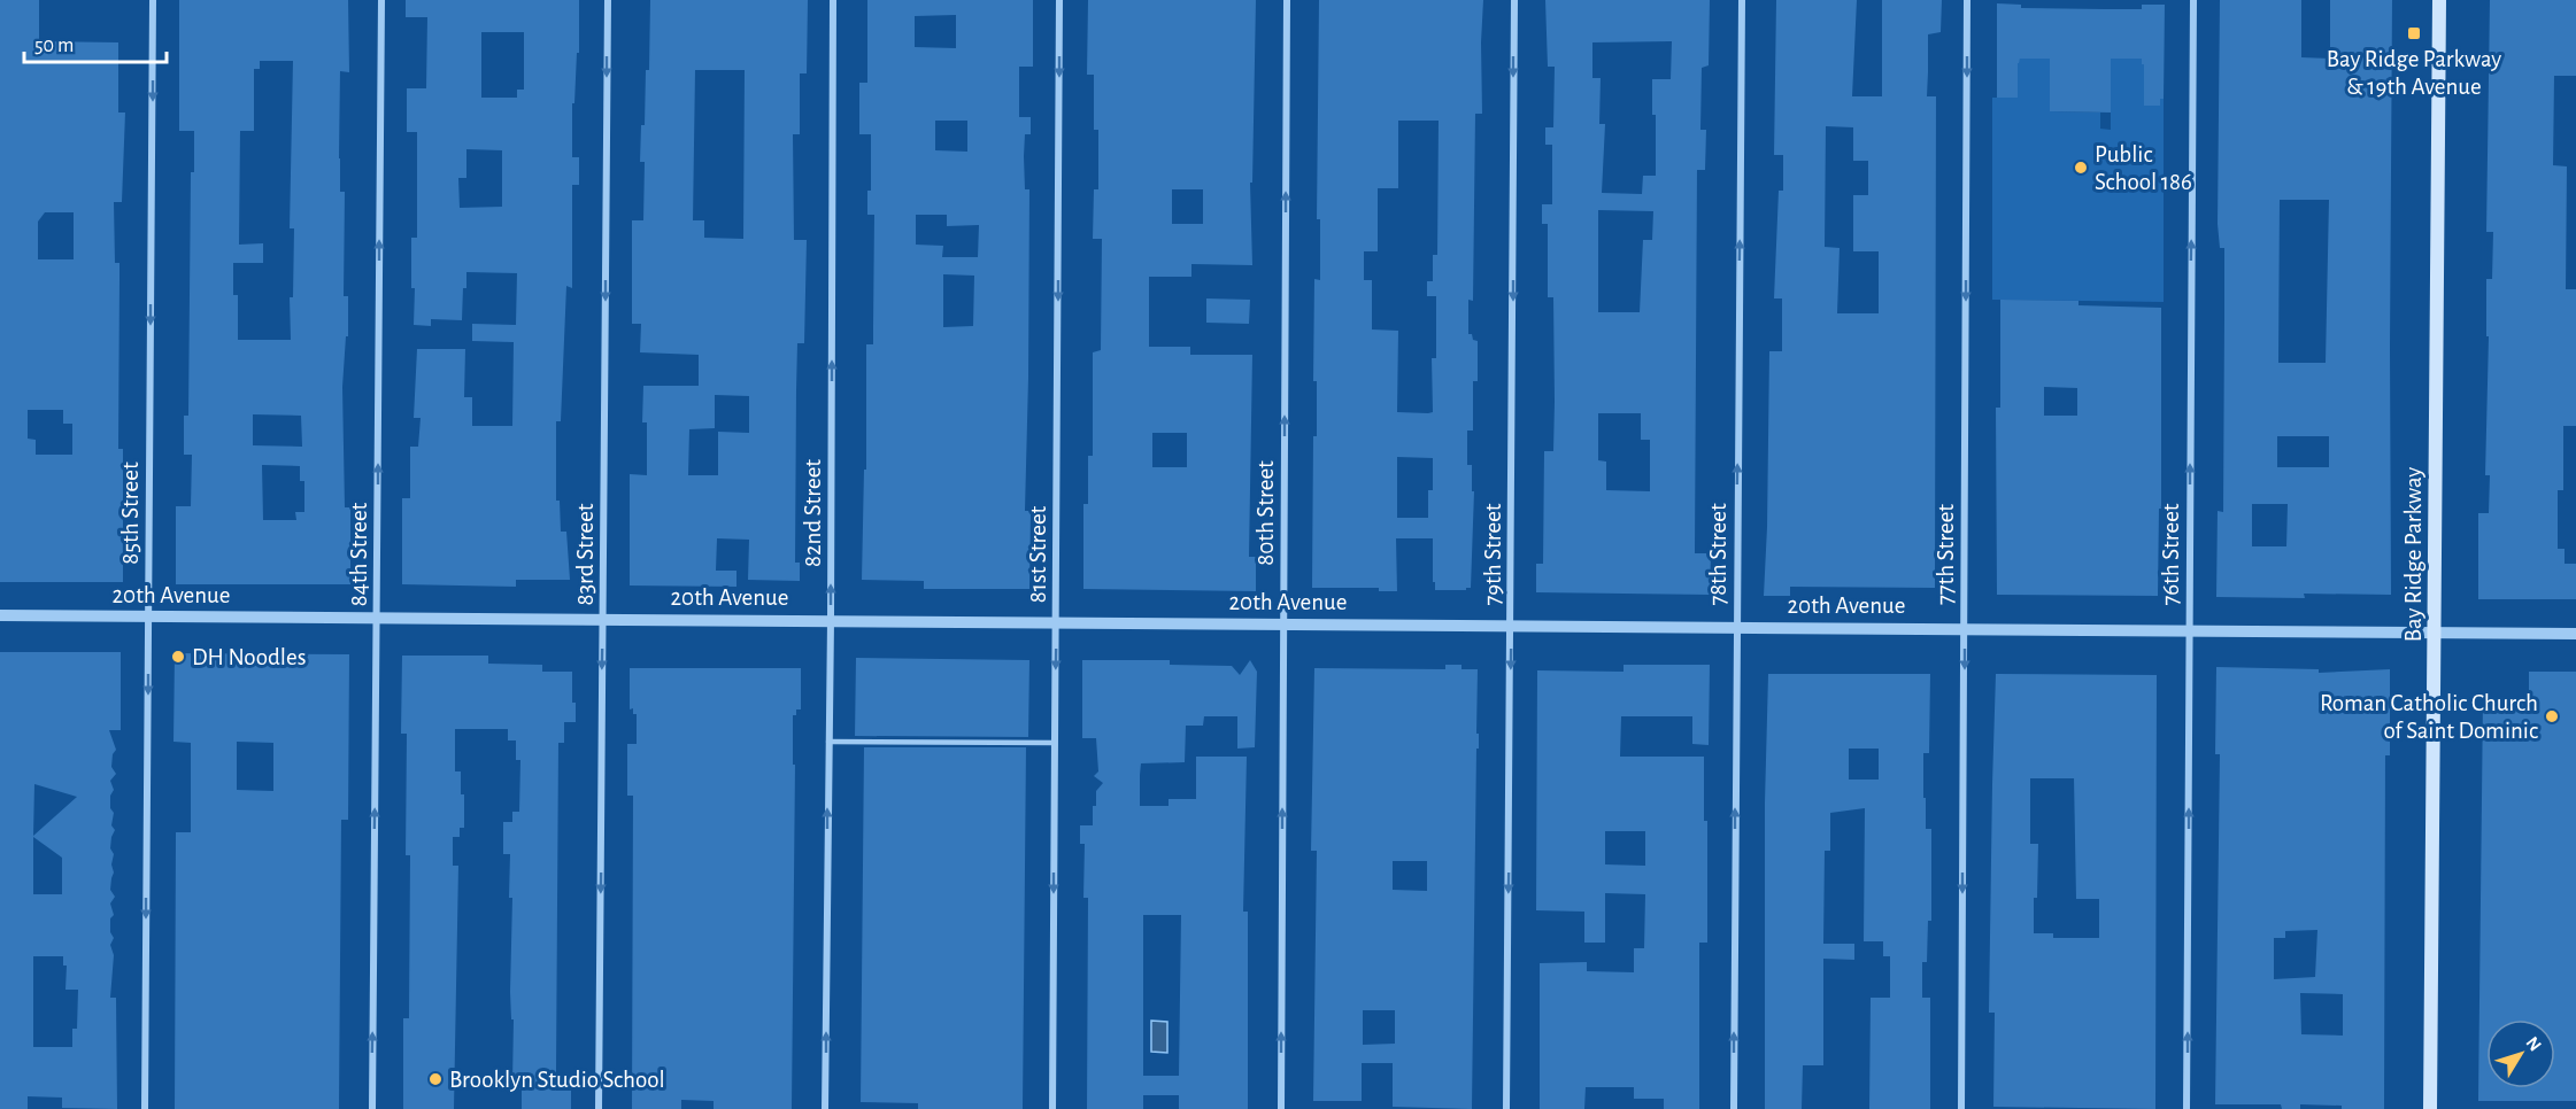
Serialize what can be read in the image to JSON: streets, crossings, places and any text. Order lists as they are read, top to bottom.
{
  "streets": {
    "main road": ["Bay Ridge Parkway"],
    "street": [
      "85th Street",
      "82nd Street",
      "80th Street",
      "84th Street",
      "83rd Street",
      "81st Street",
      "79th Street",
      "78th Street",
      "77th Street",
      "76th Street",
      "20th Avenue"
    ]
  },
  "crossings": [
    ["85th Street", "20th Avenue"],
    ["82nd Street", "20th Avenue"],
    ["80th Street", "20th Avenue"],
    ["84th Street", "20th Avenue"],
    ["83rd Street", "20th Avenue"],
    ["81st Street", "20th Avenue"],
    ["79th Street", "20th Avenue"],
    ["78th Street", "20th Avenue"],
    ["77th Street", "20th Avenue"],
    ["76th Street", "20th Avenue"],
    ["Bay Ridge Parkway", "20th Avenue"]
  ],
  "one_way": [
    "85th Street",
    "82nd Street",
    "80th Street",
    "84th Street",
    "83rd Street",
    "81st Street",
    "79th Street",
    "78th Street",
    "77th Street",
    "76th Street"
  ],
  "places": {
    "transit": ["Bay Ridge Parkway & 19th Avenue"],
    "other": [
      "Public School 186",
      "DH Noodles",
      "Roman Catholic Church of Saint Dominic",
      "Brooklyn Studio School"
    ]
  },
  "scale_bar": "50 m",
  "north": "top right"
}
